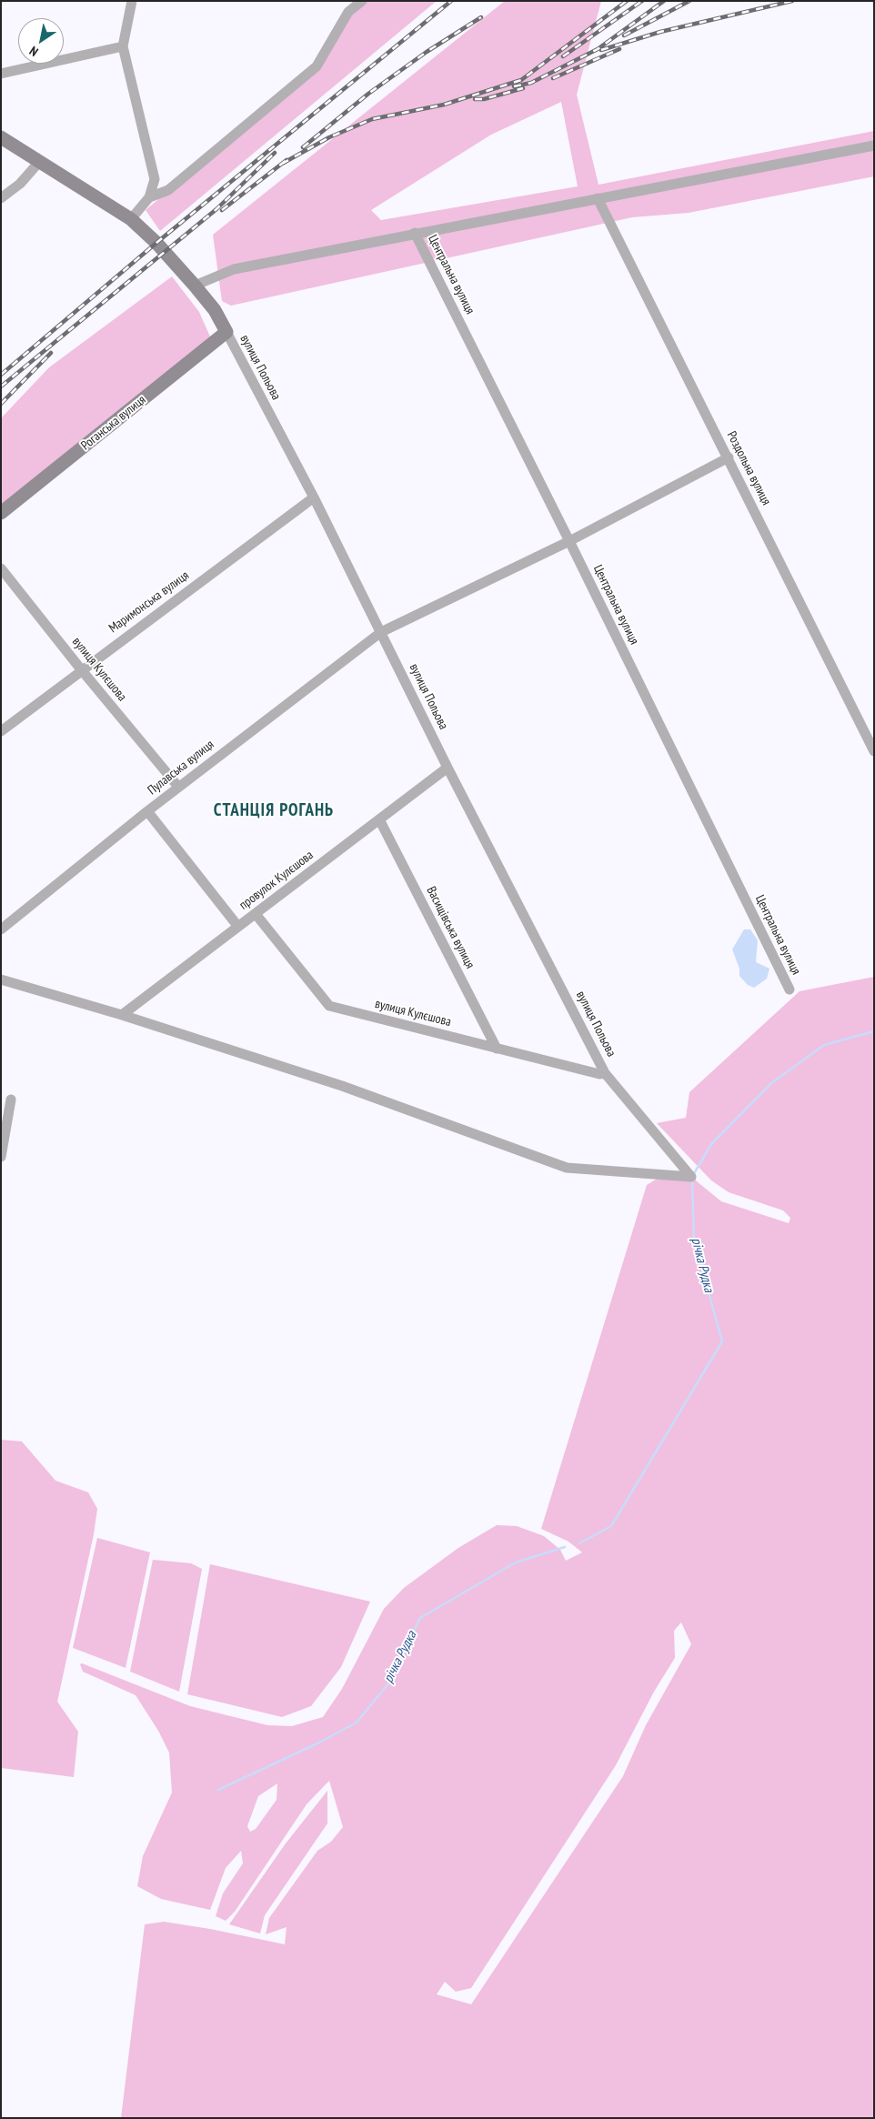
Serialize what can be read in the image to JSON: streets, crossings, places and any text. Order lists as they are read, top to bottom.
{
  "streets": {
    "street": [
      "Центральна вулиця",
      "вулиця Польова",
      "Роганська вулиця",
      "Роздольна вулиця",
      "Маримонська вулиця",
      "вулиця Кулєшова",
      "Пулавська вулиця",
      "провулок Кулєшова",
      "Васищівська вулиця"
    ]
  },
  "crossings": [
    ["Центральна вулиця", "Пулавська вулиця"],
    ["вулиця Польова", "Роганська вулиця"],
    ["вулиця Польова", "Маримонська вулиця"],
    ["вулиця Польова", "вулиця Кулєшова"],
    ["вулиця Польова", "Пулавська вулиця"],
    ["вулиця Польова", "провулок Кулєшова"],
    ["Роздольна вулиця", "Пулавська вулиця"],
    ["Маримонська вулиця", "вулиця Кулєшова"],
    ["вулиця Кулєшова", "Пулавська вулиця"],
    ["вулиця Кулєшова", "провулок Кулєшова"],
    ["вулиця Кулєшова", "Васищівська вулиця"],
    ["провулок Кулєшова", "Васищівська вулиця"]
  ],
  "districts": ["СТАНЦІЯ РОГАНЬ"],
  "water": ["річка Рудка"],
  "north": "bottom left"
}
